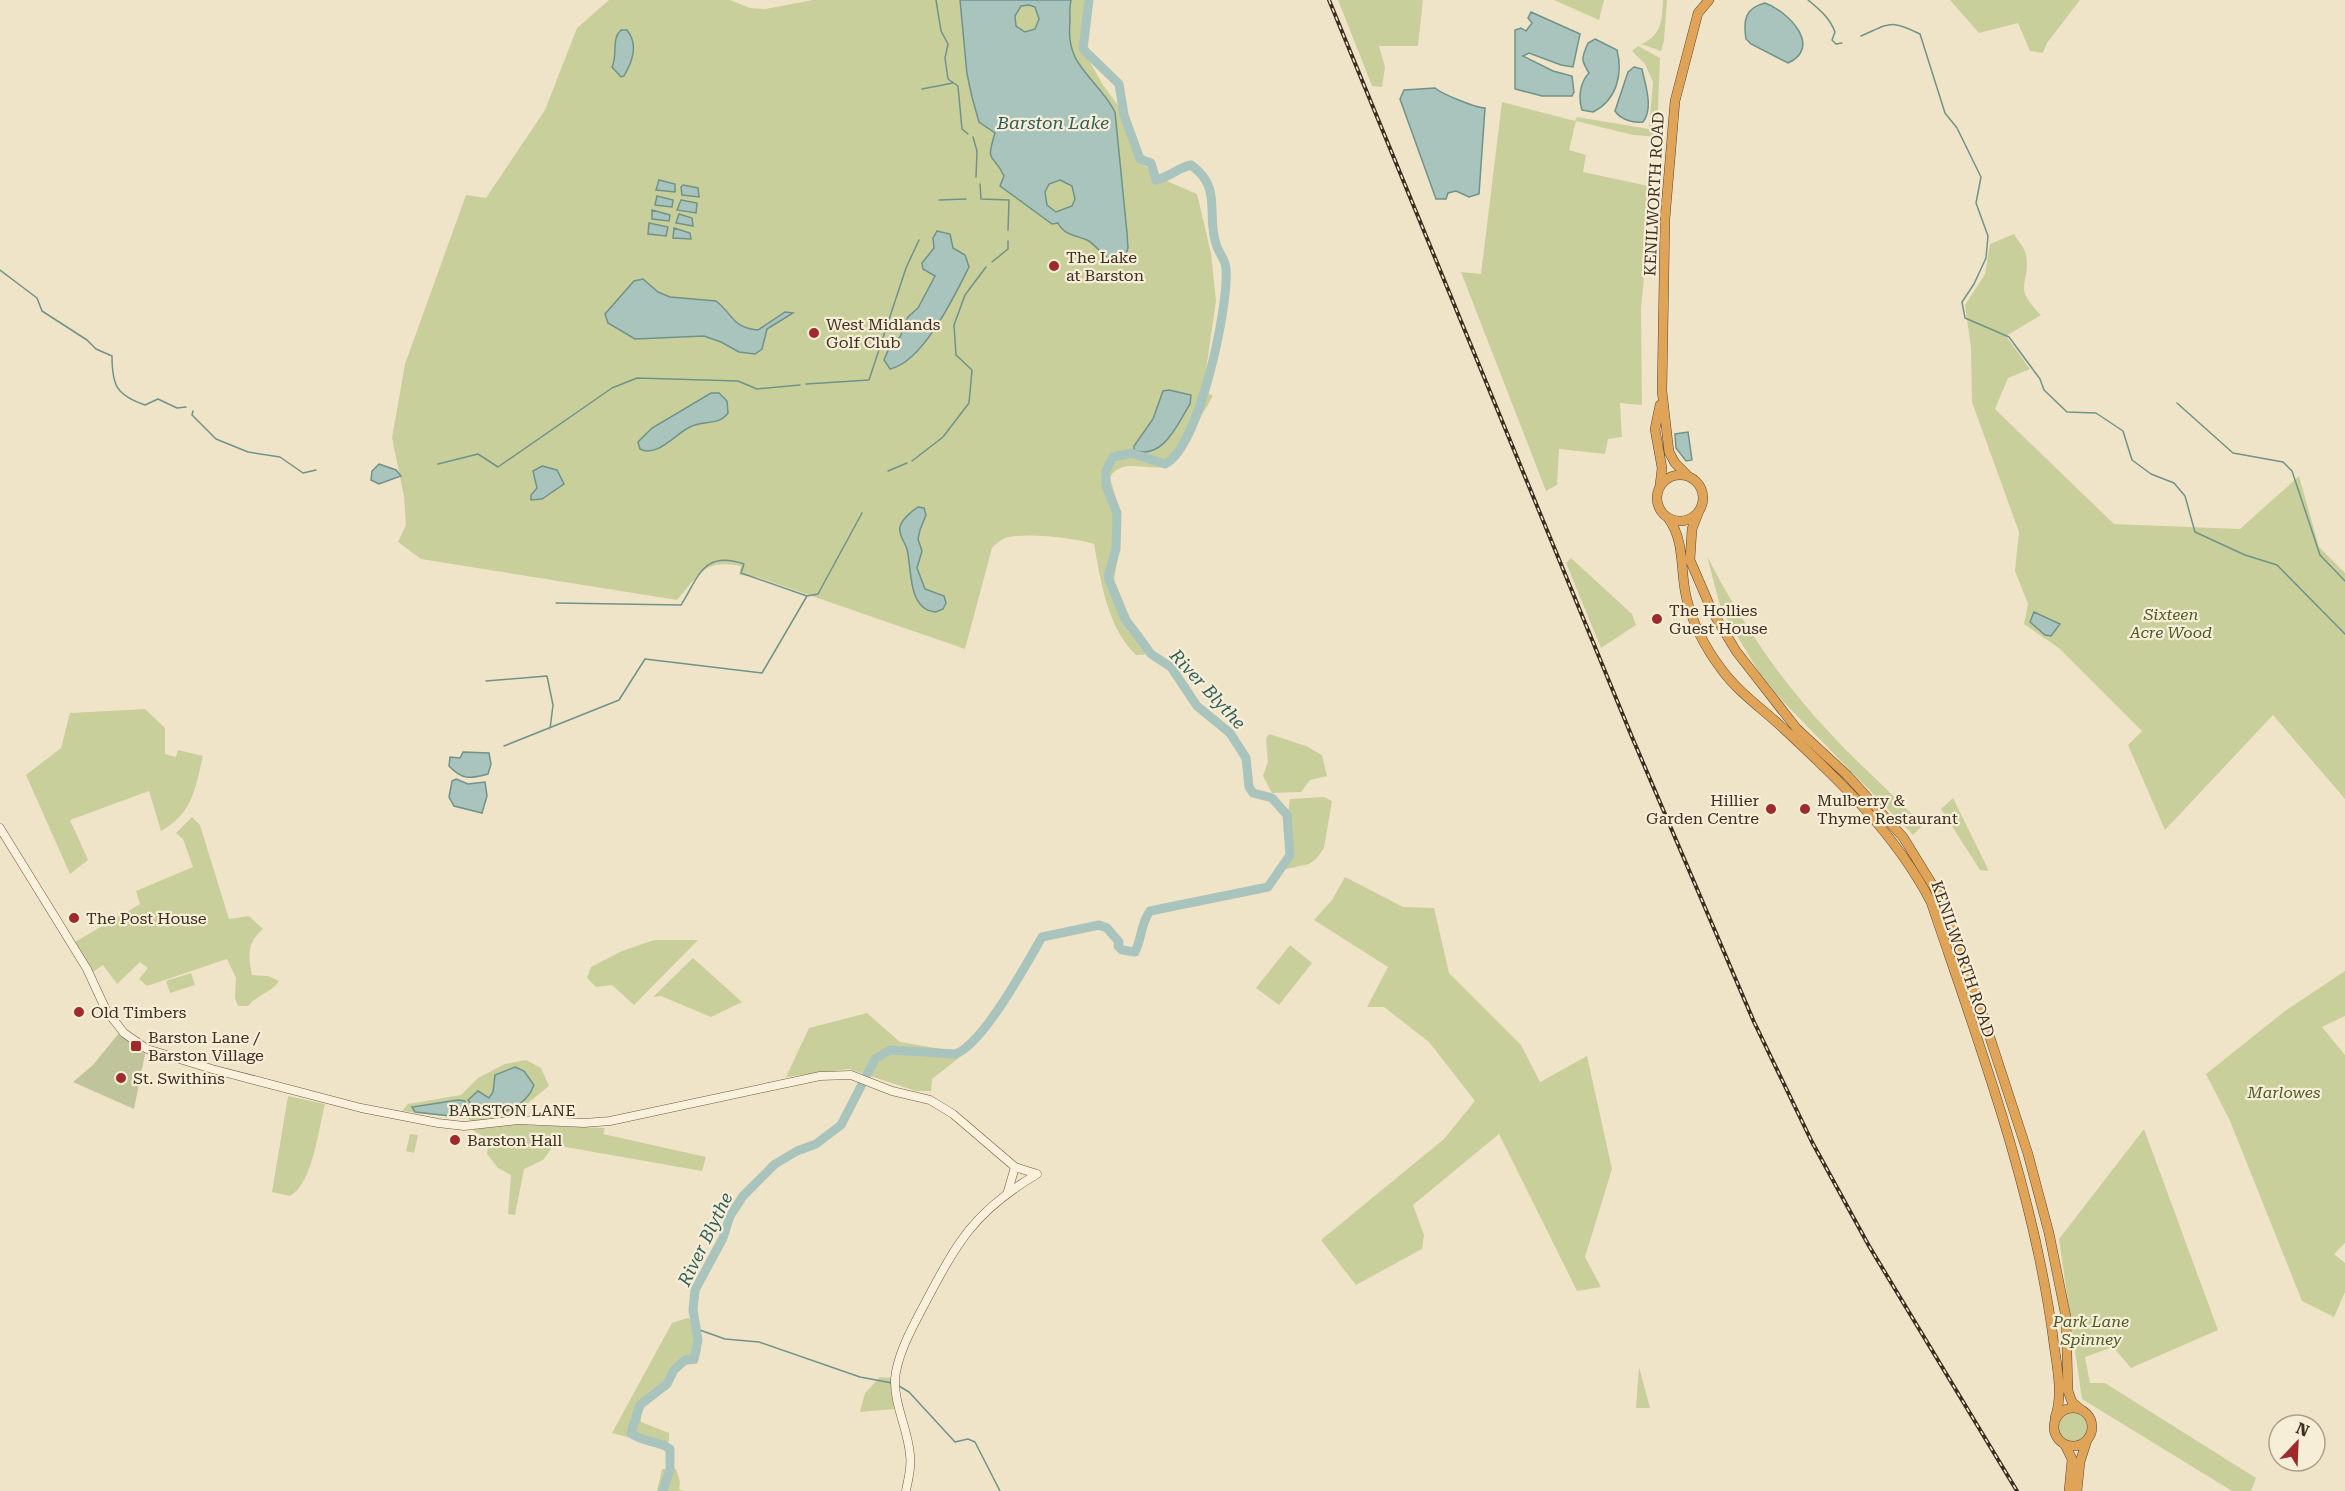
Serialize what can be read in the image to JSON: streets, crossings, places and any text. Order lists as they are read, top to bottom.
{
  "streets": {
    "highway": ["KENILWORTH ROAD"],
    "street": ["BARSTON LANE"]
  },
  "water": ["Barston Lake", "River Blythe"],
  "parks": ["Sixteen Acre Wood", "Marlowes", "Park Lane Spinney"],
  "places": {
    "other": [
      "The Lake at Barston",
      "West Midlands Golf Club",
      "The Hollies Guest House",
      "Hillier Garden Centre",
      "Mulberry & Thyme Restaurant",
      "The Post House",
      "Old Timbers",
      "St. Swithins",
      "Barston Hall"
    ],
    "transit": ["Barston Lane / Barston Village"]
  },
  "north": "top right"
}
